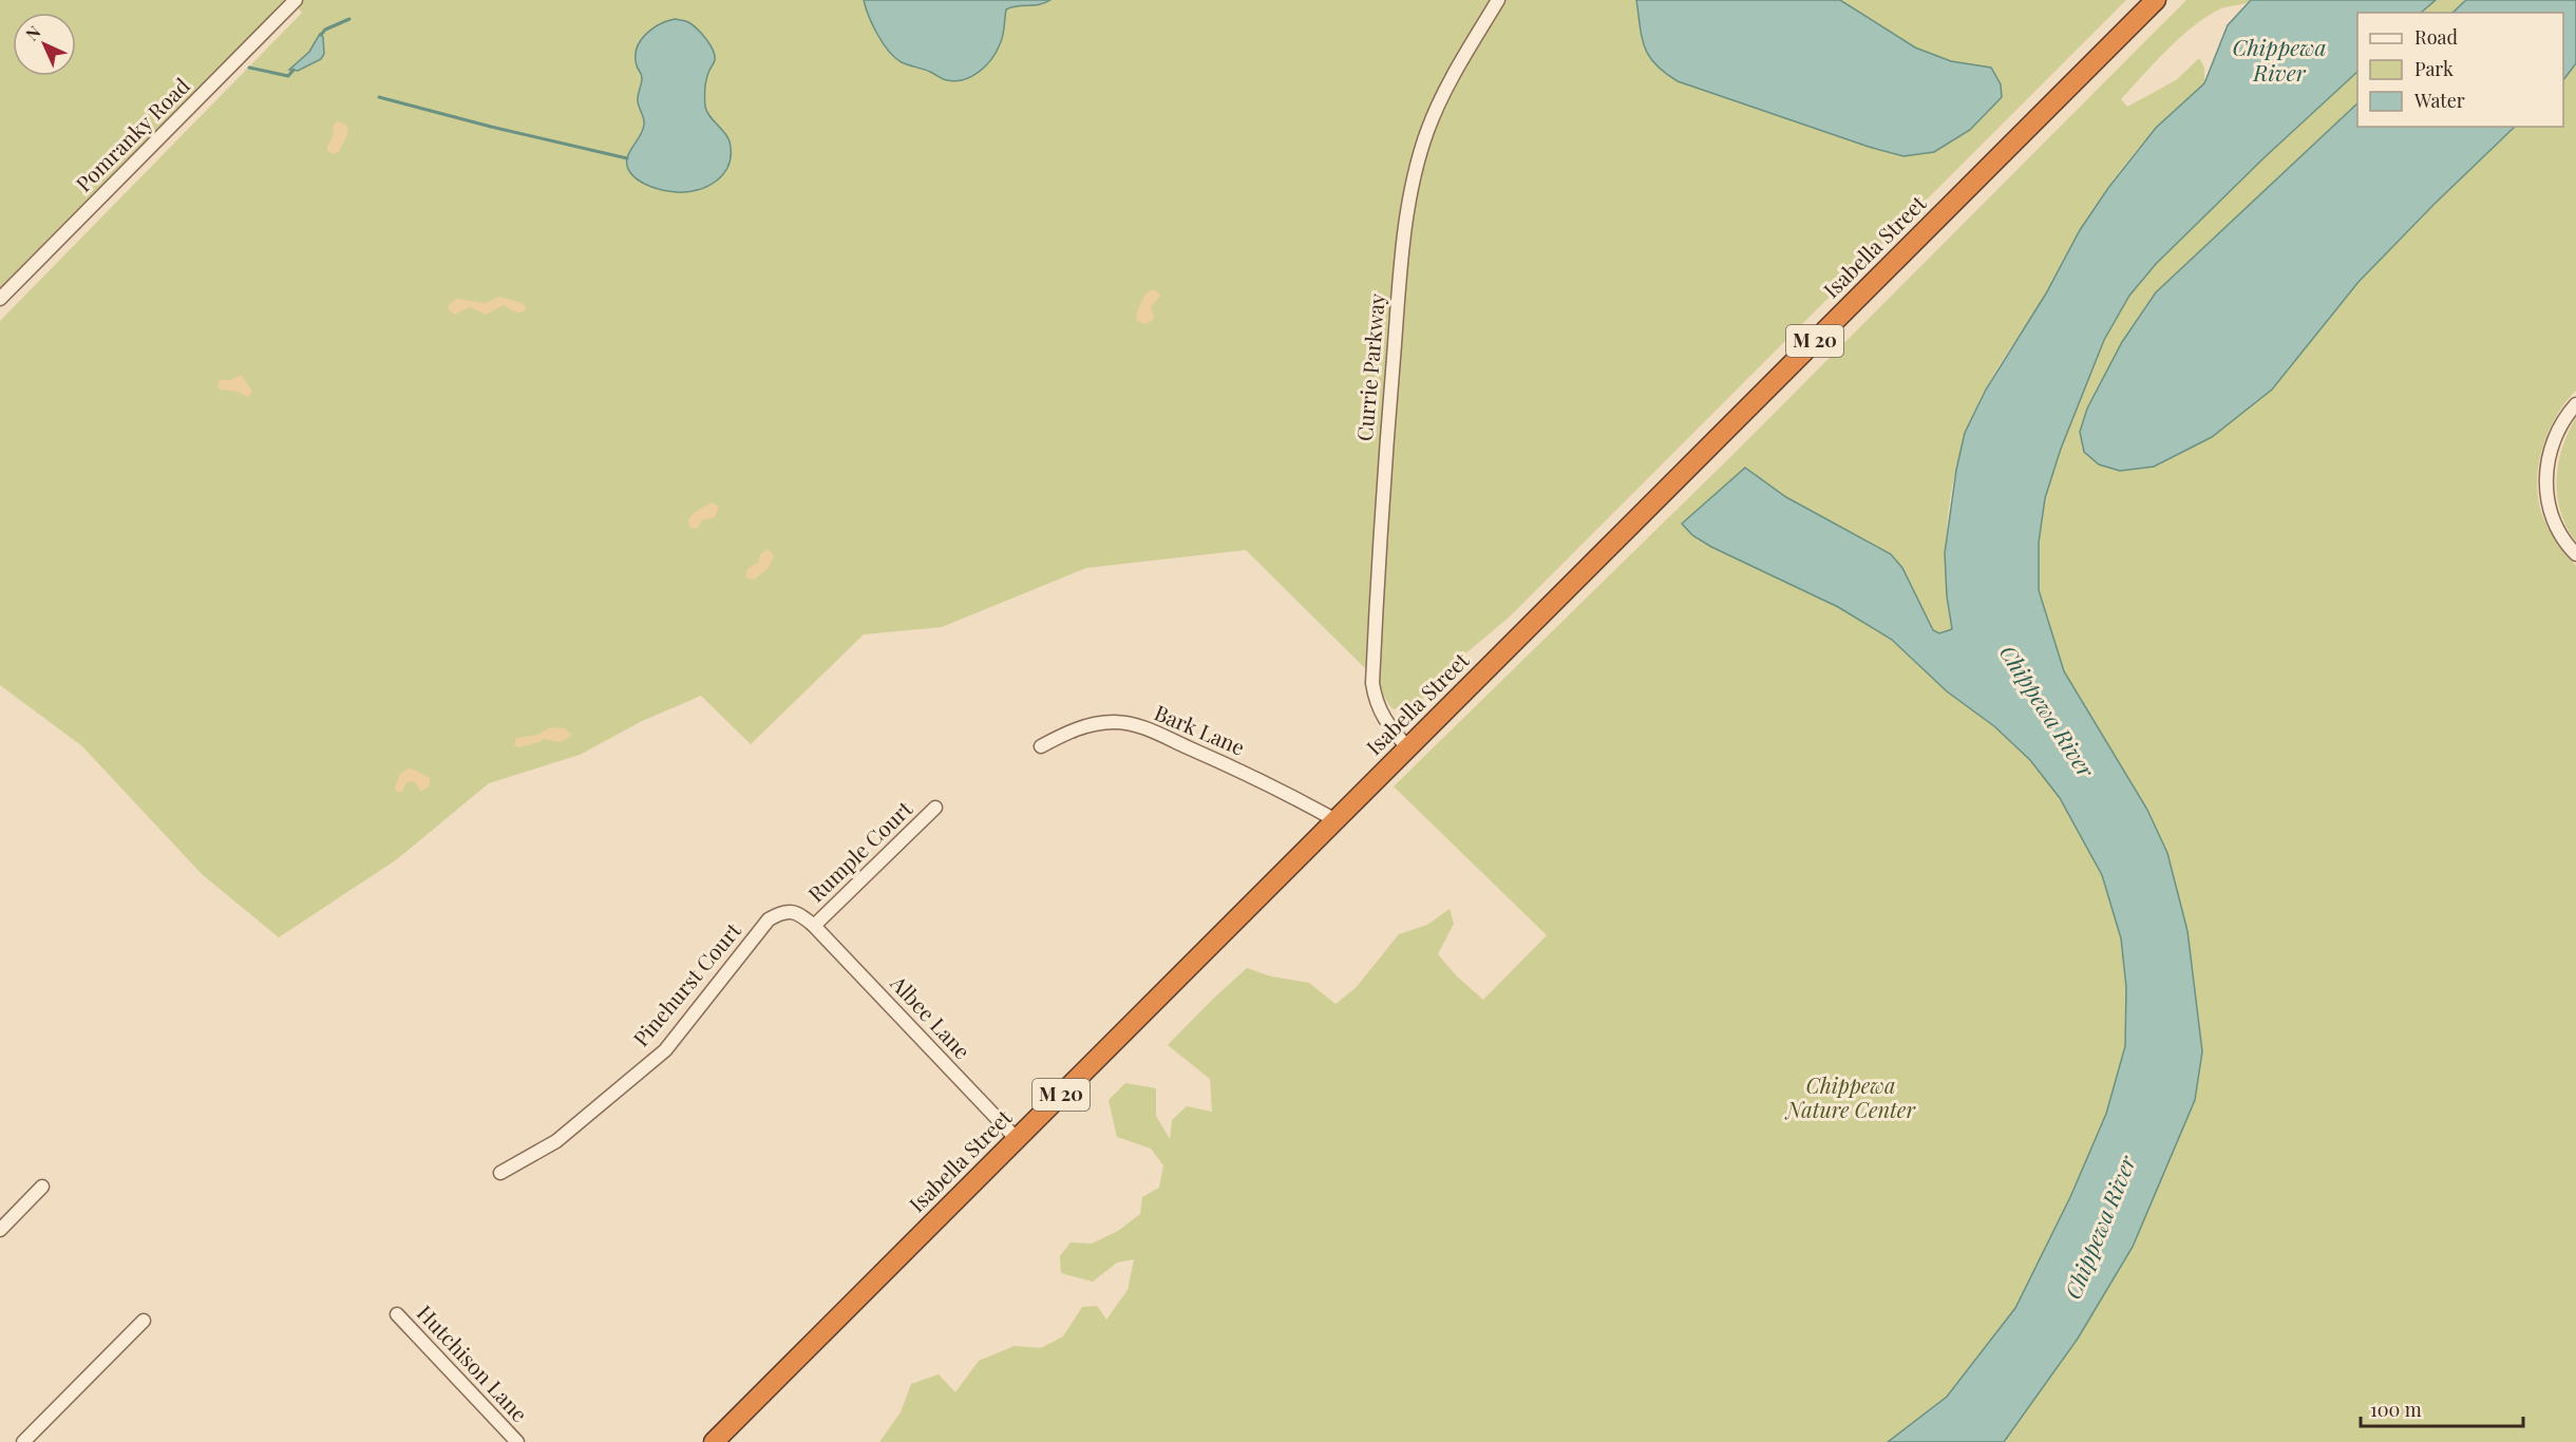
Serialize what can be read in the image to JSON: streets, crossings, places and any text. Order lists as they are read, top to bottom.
{
  "streets": {
    "highway": ["Isabella Street", "M 20"],
    "street": [
      "Pomranky Road",
      "Currie Parkway",
      "Bark Lane",
      "Rumple Court",
      "Pinehurst Court",
      "Albee Lane",
      "Hutchison Lane"
    ]
  },
  "crossings": [
    ["Isabella Street", "Currie Parkway"],
    ["Isabella Street", "Bark Lane"],
    ["Isabella Street", "Albee Lane"],
    ["Rumple Court", "Pinehurst Court"],
    ["Rumple Court", "Albee Lane"],
    ["Pinehurst Court", "Albee Lane"]
  ],
  "water": ["Chippewa River"],
  "parks": ["Chippewa Nature Center"],
  "legend": ["Road", "Park", "Water"],
  "scale_bar": "100 m",
  "north": "top left"
}
